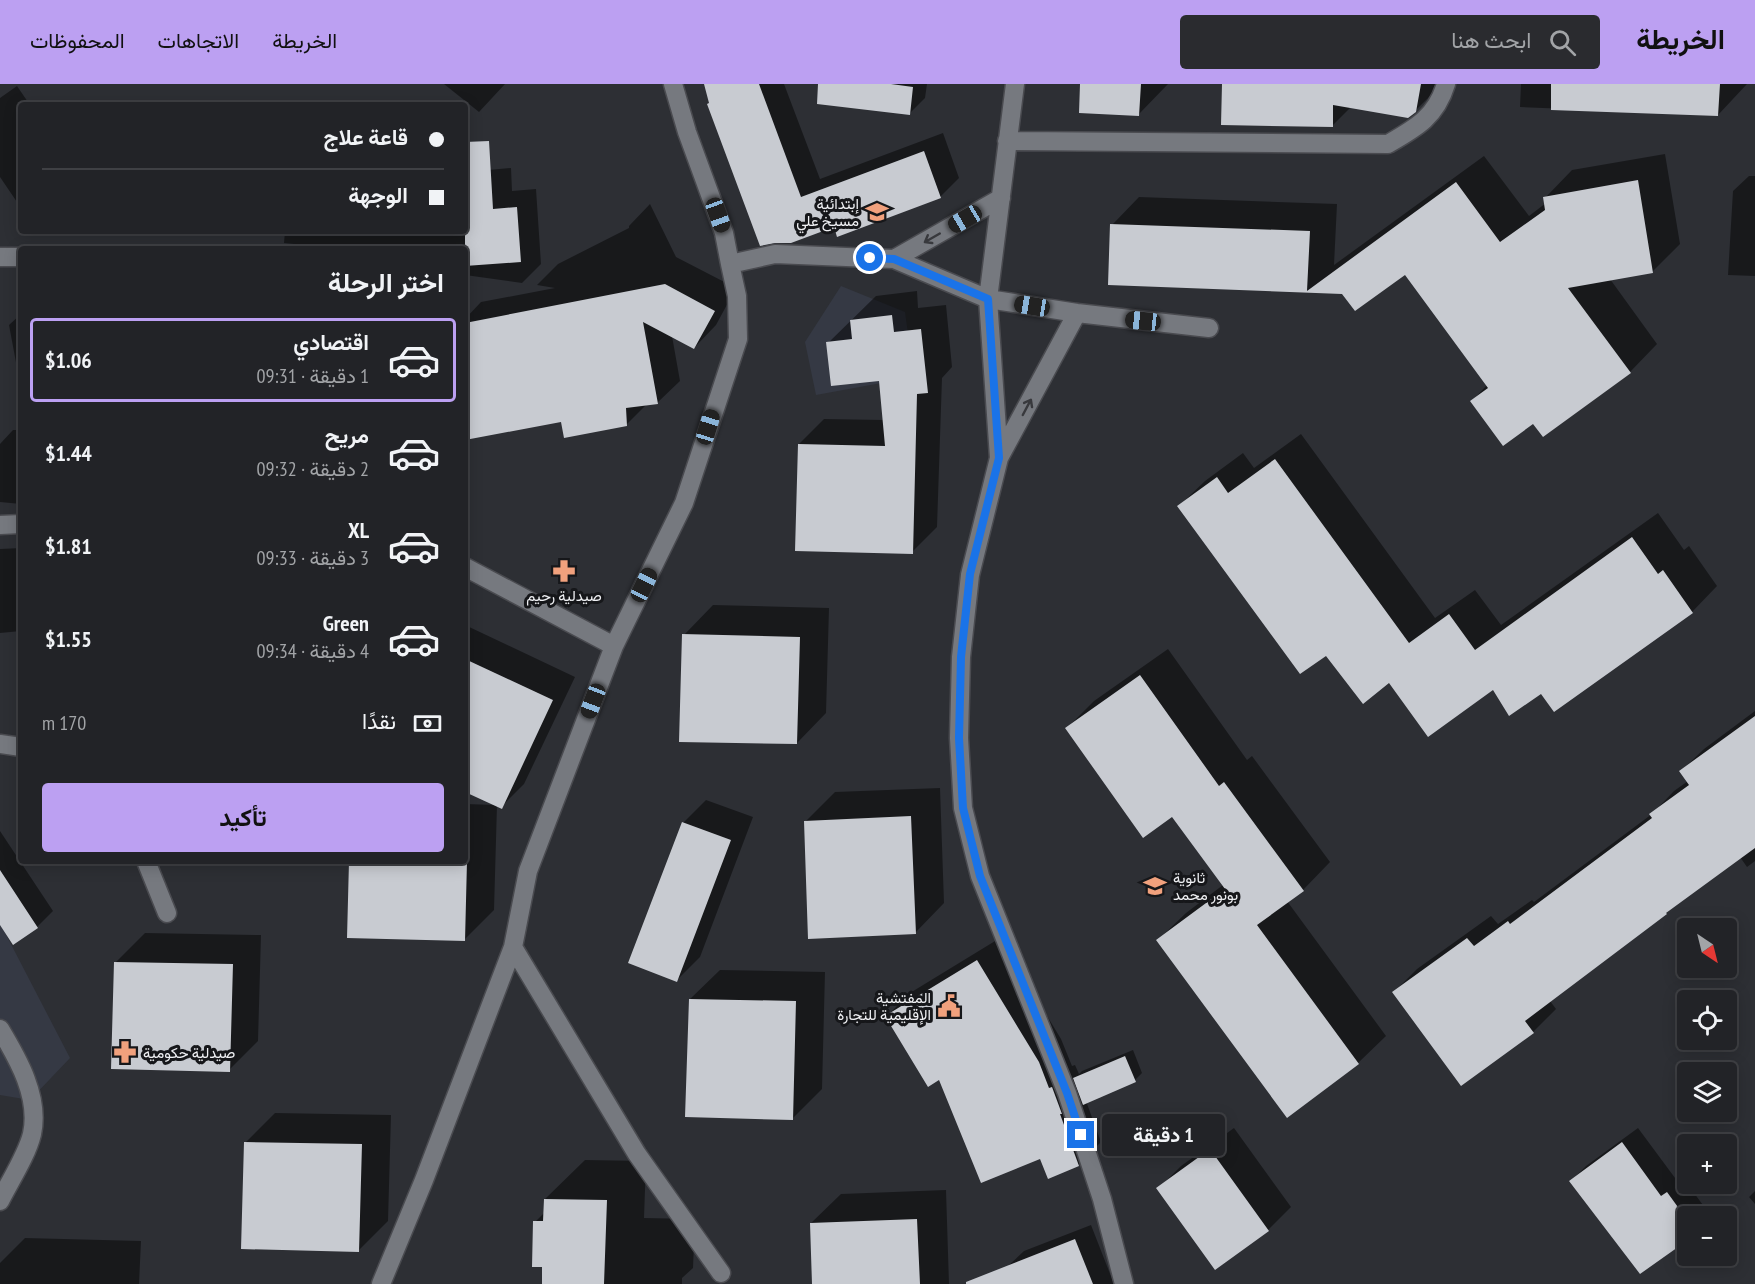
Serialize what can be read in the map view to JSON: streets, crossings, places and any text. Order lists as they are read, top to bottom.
{
  "places": {
    "school or university": ["إبتدائية مسيخ علي", "ثانوية بونور محمد"],
    "pharmacy": ["صيدلية رحيم", "صيدلية حكومية"],
    "public building": ["المفتشية الإقليمية للتجارة"]
  },
  "north": "bottom right",
  "page": {
    "header": "الخريطة",
    "search": "ابحث هنا",
    "nav": ["الخريطة", "الاتجاهات", "المحفوظات"],
    "banner": ["قاعة علاج", "الوجهة"],
    "heading": "اختر الرحلة",
    "list": [
      {
        "name": "اقتصادي",
        "note": "1 دقيقة · 09:31",
        "value": "$1.06"
      },
      {
        "name": "مريح",
        "note": "2 دقيقة · 09:32",
        "value": "$1.44"
      },
      {
        "name": "XL",
        "note": "3 دقيقة · 09:33",
        "value": "$1.81"
      },
      {
        "name": "Green",
        "note": "4 دقيقة · 09:34",
        "value": "$1.55"
      }
    ],
    "pay": ["نقدًا", "170 m"],
    "buttons": "تأكيد",
    "map_buttons": ["+", "−"],
    "bubble": "1 دقيقة"
  }
}
